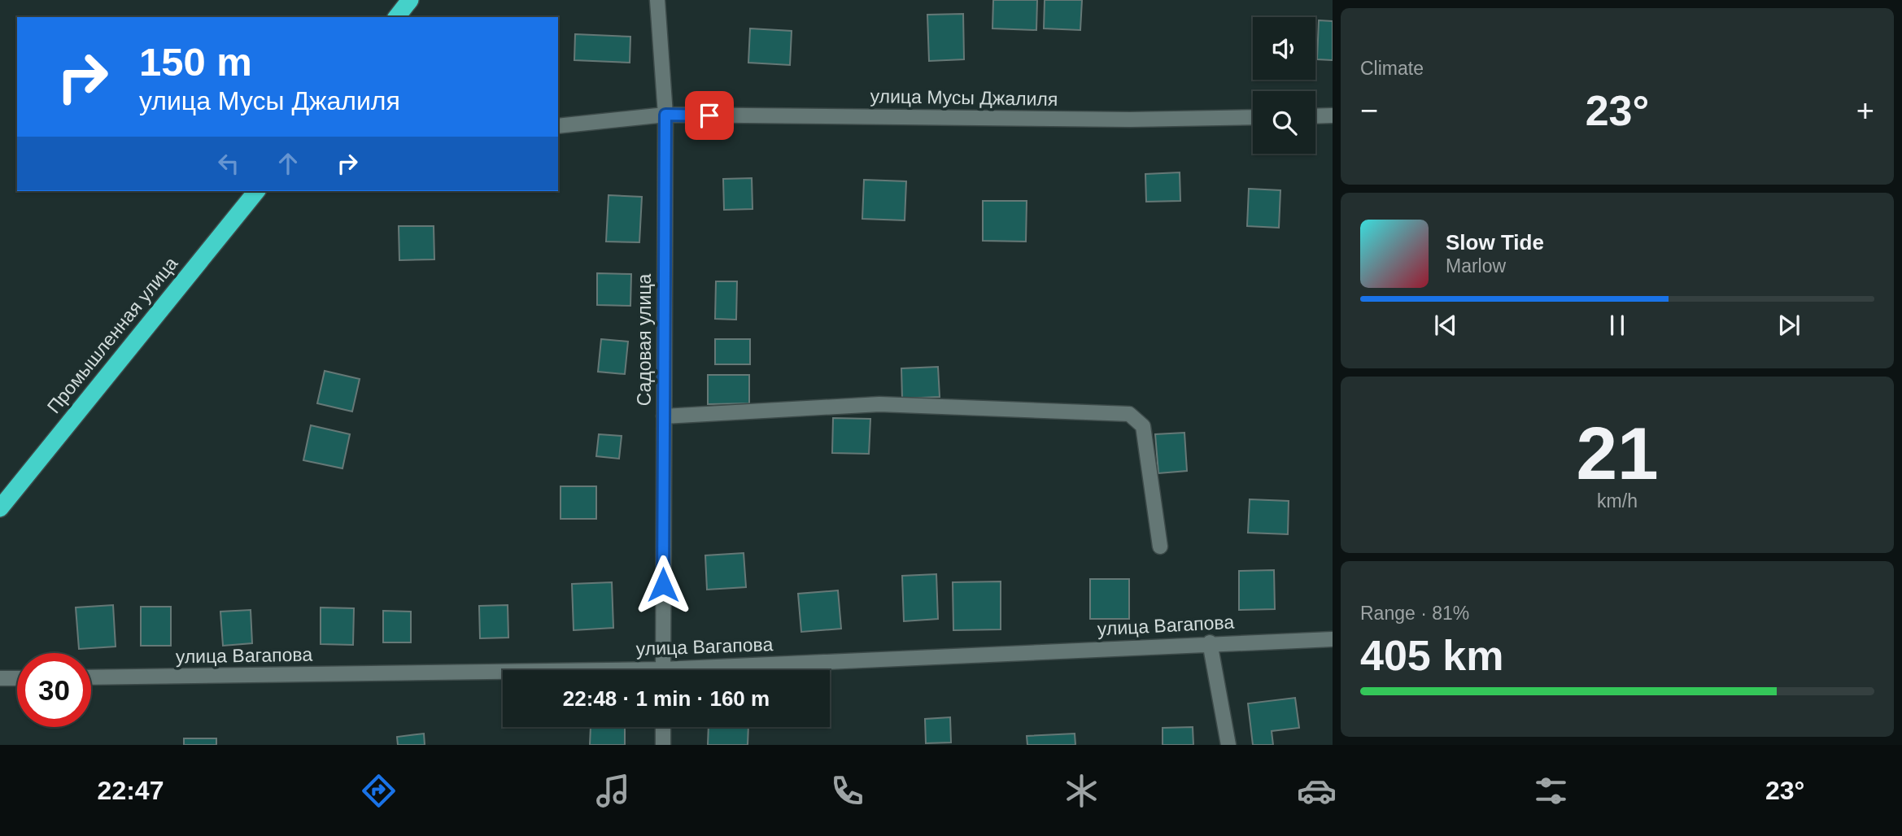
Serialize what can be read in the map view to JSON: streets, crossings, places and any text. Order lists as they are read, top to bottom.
{
  "streets": {
    "highway": ["Промышленная улица"],
    "street": ["улица Мусы Джалиля", "Садовая улица", "улица Вагапова"]
  },
  "crossings": [
    ["улица Мусы Джалиля", "Садовая улица"]
  ],
  "page": {
    "tile": [
      "Climate",
      ["21", "km/h"],
      ["Range · 81%", "405 km"]
    ],
    "turn": ["150 m", "улица Мусы Джалиля"],
    "heat": ["−", "23°", "+"],
    "song": ["Slow Tide", "Marlow"],
    "limit": "30",
    "trip": "22:48 · 1 min · 160 m",
    "tabs": ["22:47", "23°"]
  }
}
